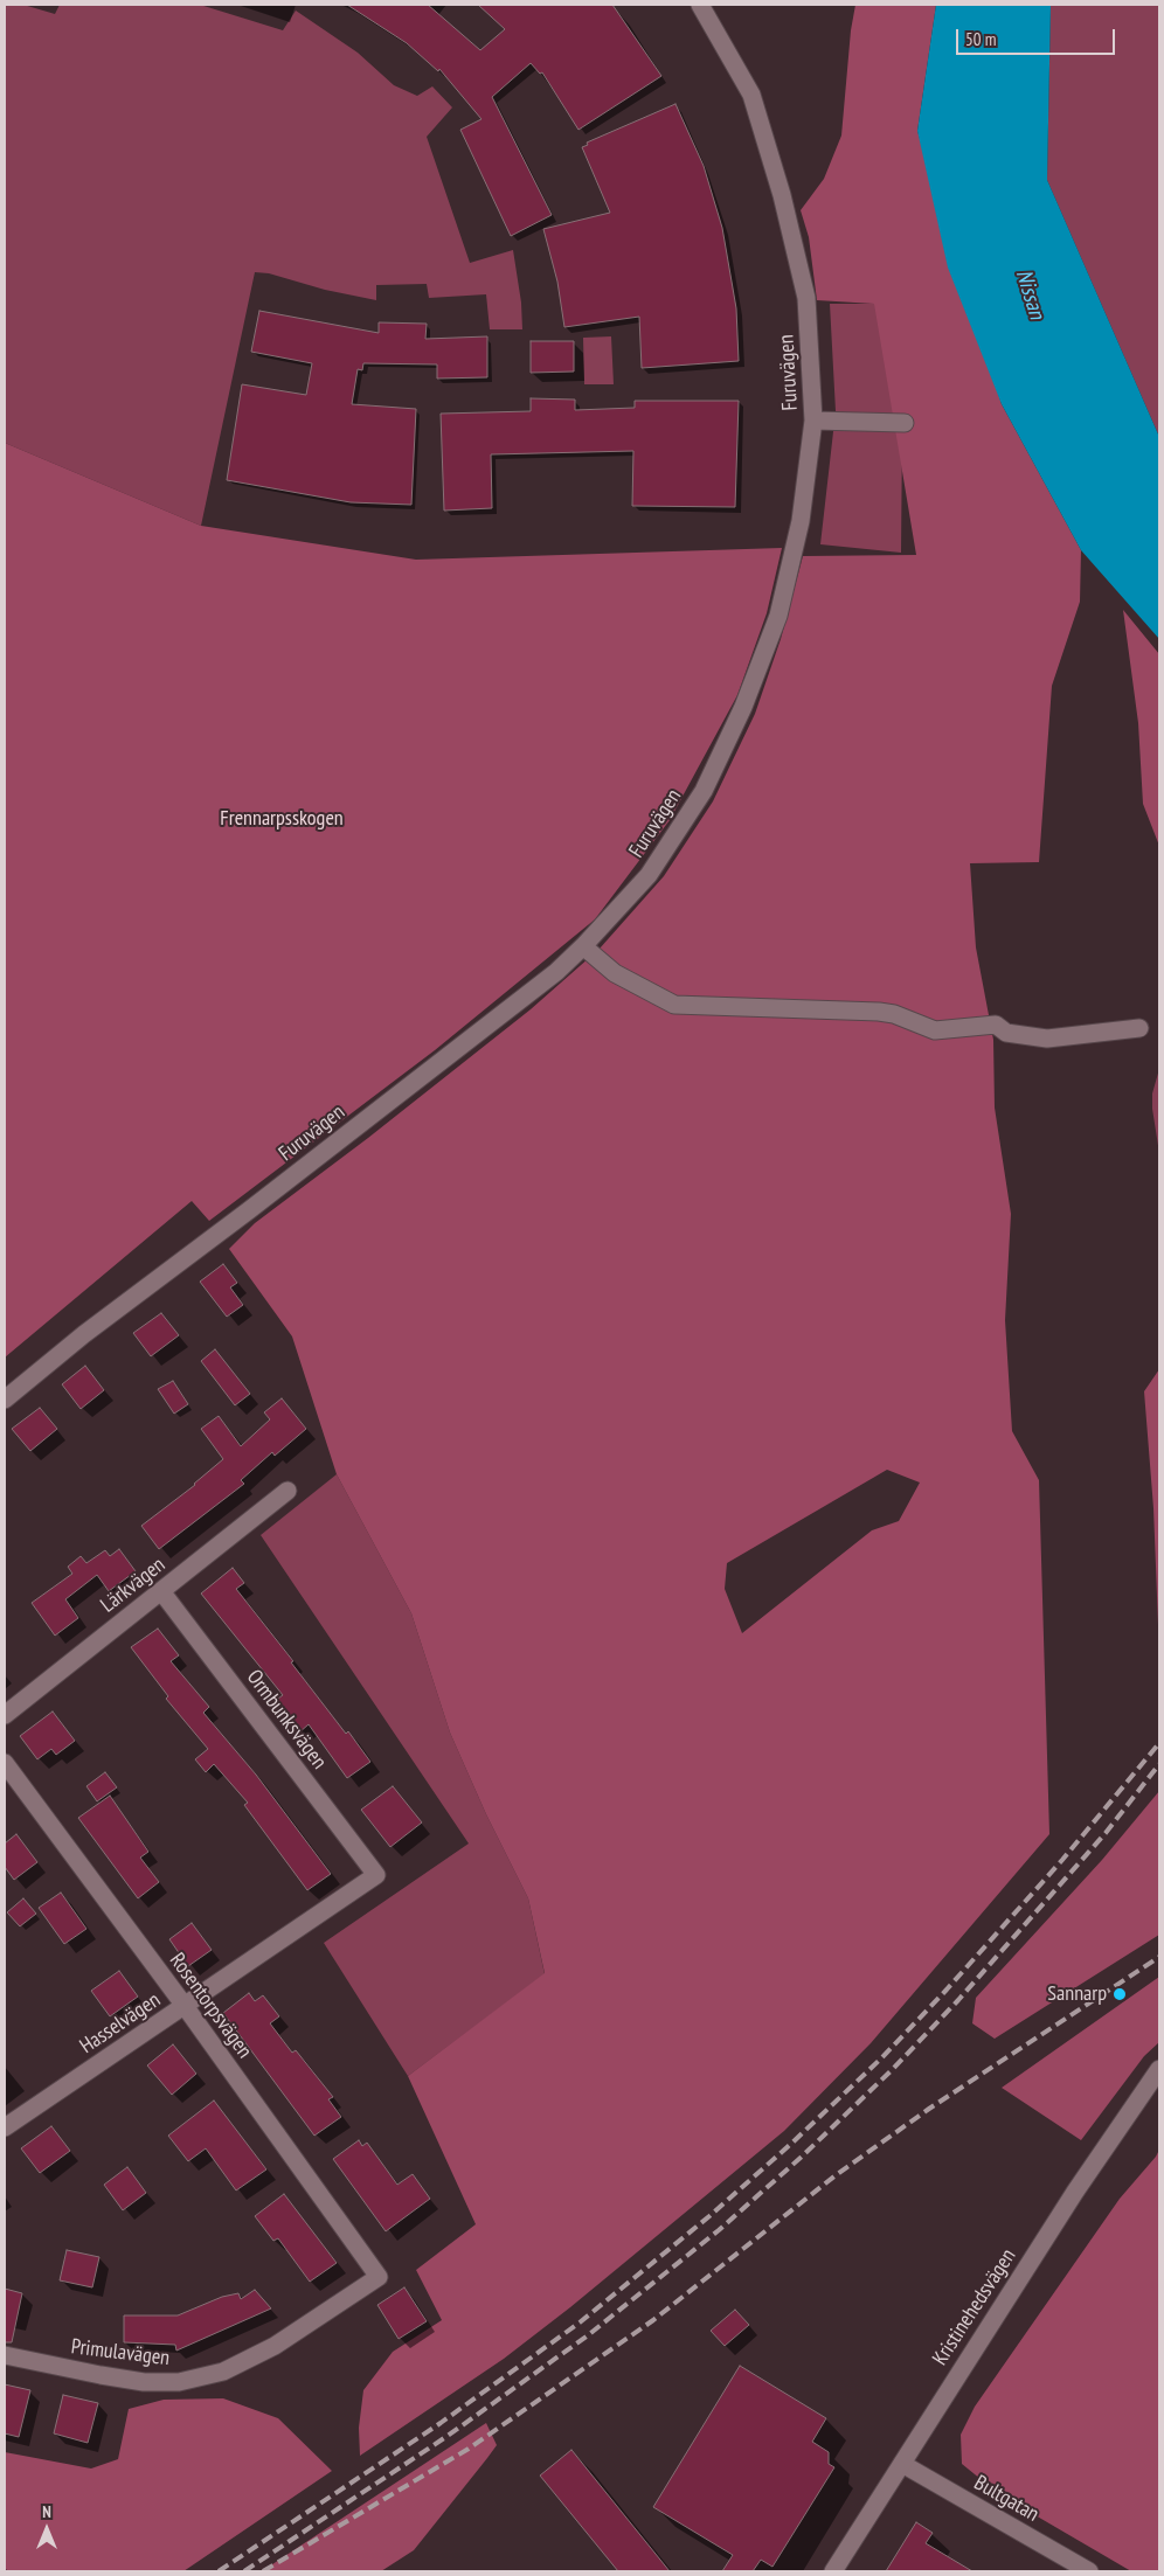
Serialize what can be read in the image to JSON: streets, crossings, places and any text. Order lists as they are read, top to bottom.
{
  "streets": {
    "street": [
      "Furuvägen",
      "Lärkvägen",
      "Ormbunksvägen",
      "Rosentorpsvägen",
      "Hasselvägen",
      "Kristinehedsvägen",
      "Primulavägen",
      "Bultgatan"
    ]
  },
  "crossings": [
    ["Lärkvägen", "Ormbunksvägen"],
    ["Ormbunksvägen", "Hasselvägen"],
    ["Rosentorpsvägen", "Hasselvägen"],
    ["Rosentorpsvägen", "Primulavägen"],
    ["Kristinehedsvägen", "Bultgatan"]
  ],
  "water": ["Nissan"],
  "parks": ["Frennarpsskogen"],
  "places": ["Sannarp"],
  "scale_bar": "50 m",
  "north": "top"
}
